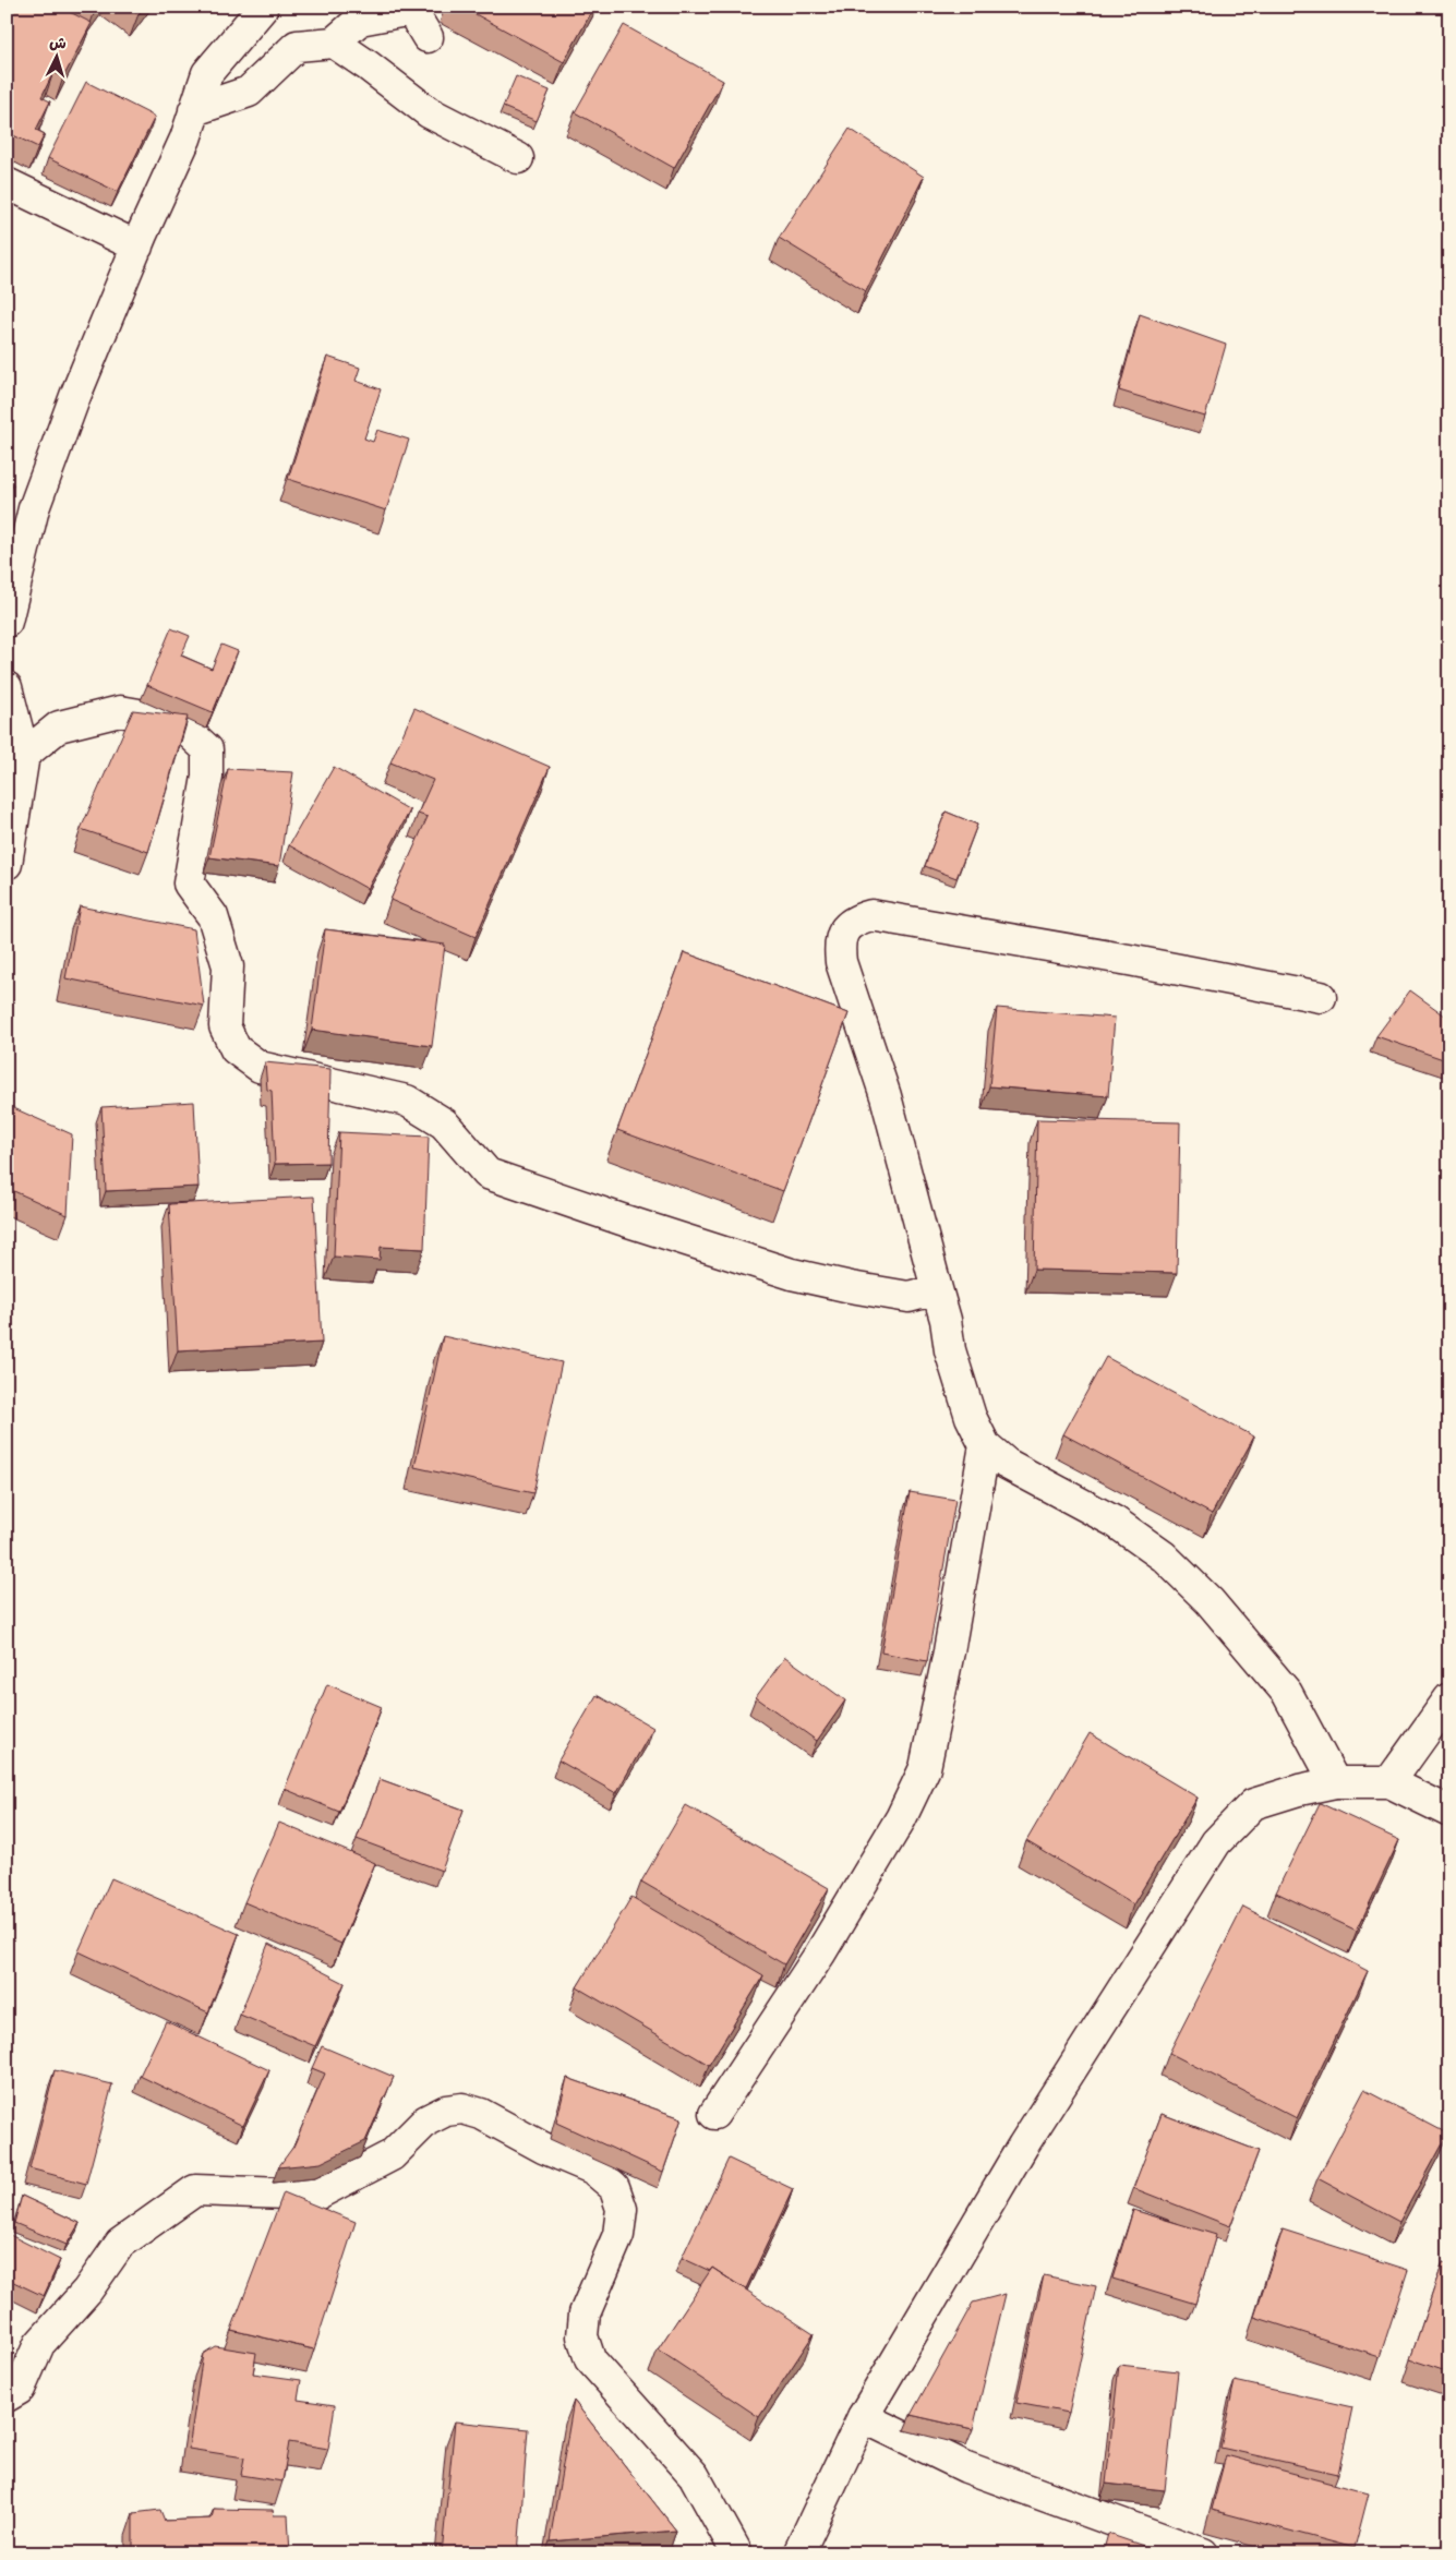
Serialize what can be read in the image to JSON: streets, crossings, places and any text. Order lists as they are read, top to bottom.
{
  "north": "top"
}
